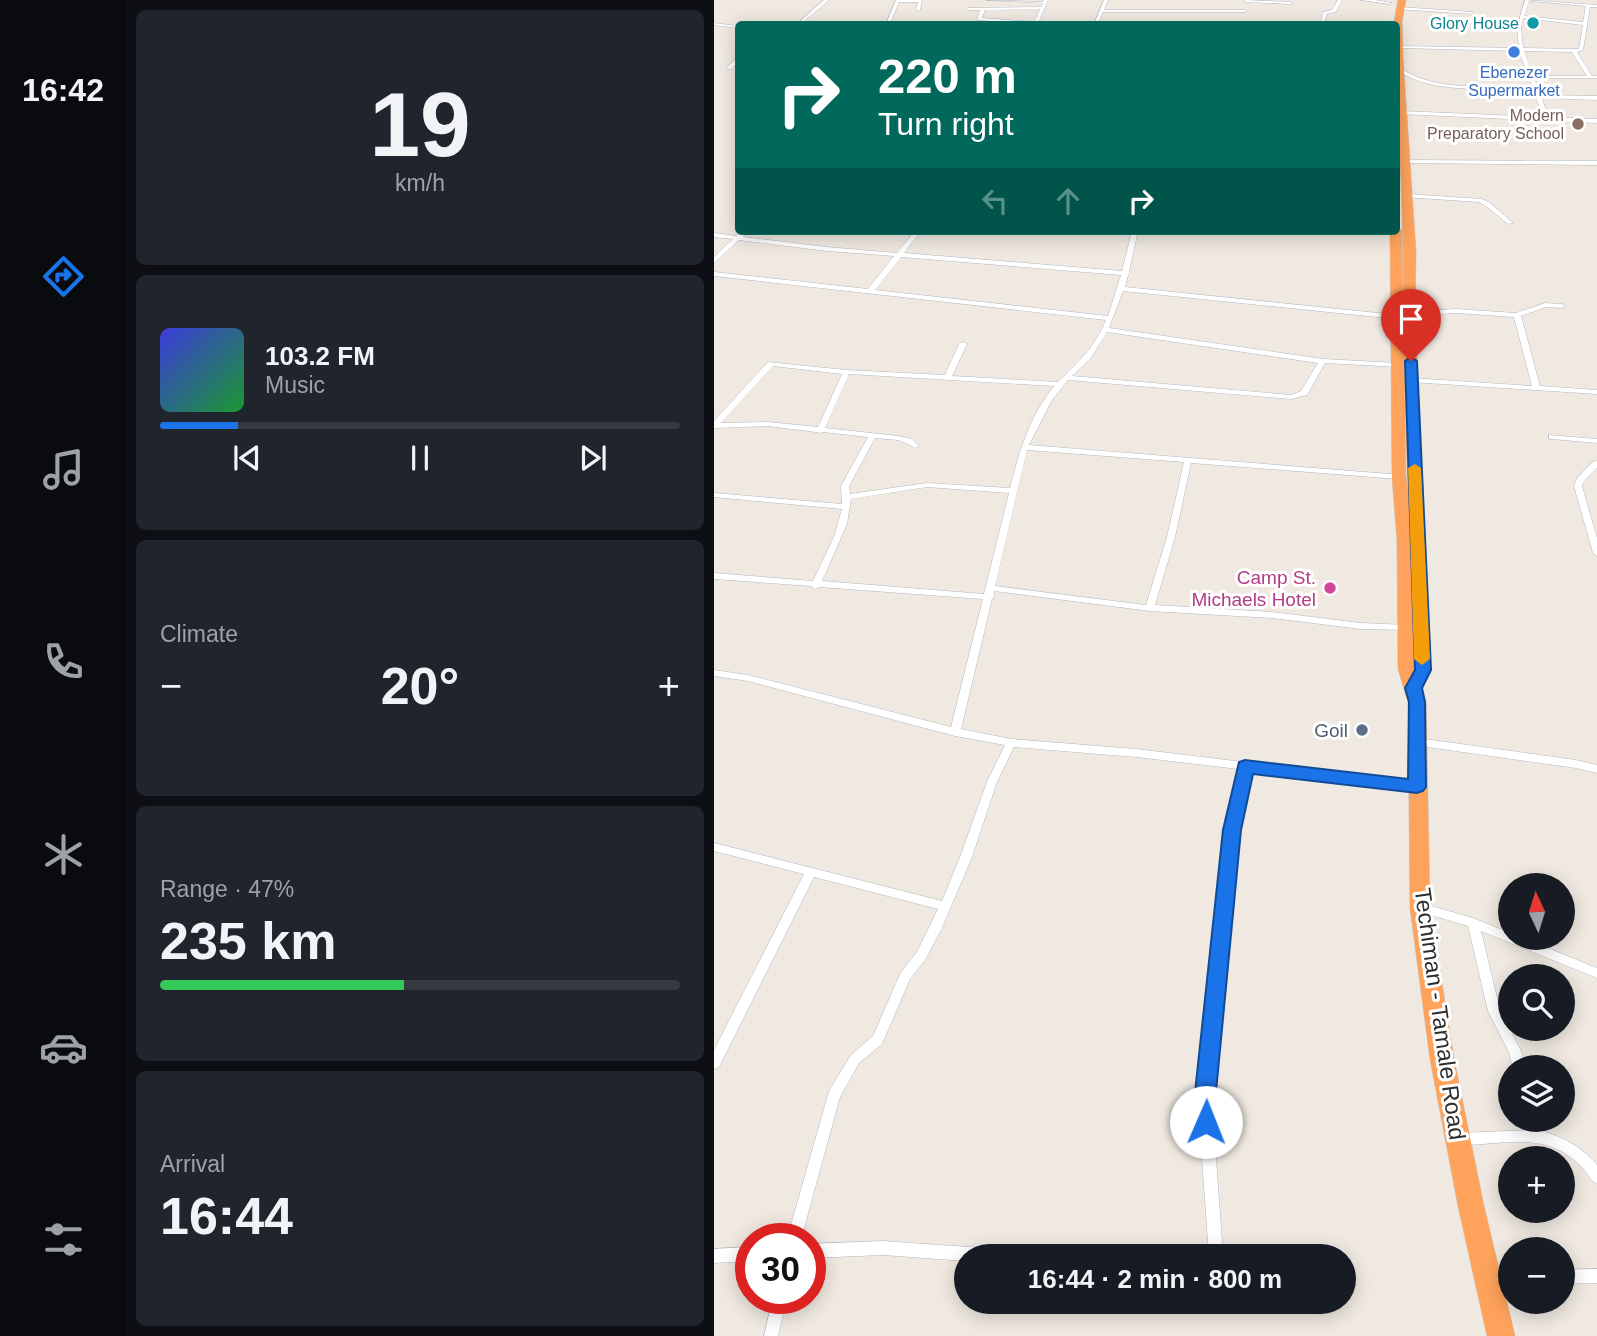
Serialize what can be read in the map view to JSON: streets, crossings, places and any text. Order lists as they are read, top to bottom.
{
  "streets": {
    "highway": ["Techiman - Tamale Road"]
  },
  "places": [
    "Glory House",
    "Ebenezer Supermarket",
    "Modern Preparatory School",
    "Camp St. Michaels Hotel",
    "Goil"
  ],
  "north": "top",
  "page": {
    "tabs": "16:42",
    "tile": [
      ["19", "km/h"],
      "Climate",
      ["Range · 47%", "235 km"],
      ["Arrival", "16:44"]
    ],
    "turn": ["220 m", "Turn right"],
    "song": ["103.2 FM", "Music"],
    "heat": ["−", "20°", "+"],
    "map_buttons": ["+", "−"],
    "limit": "30",
    "trip": "16:44 · 2 min · 800 m"
  }
}
